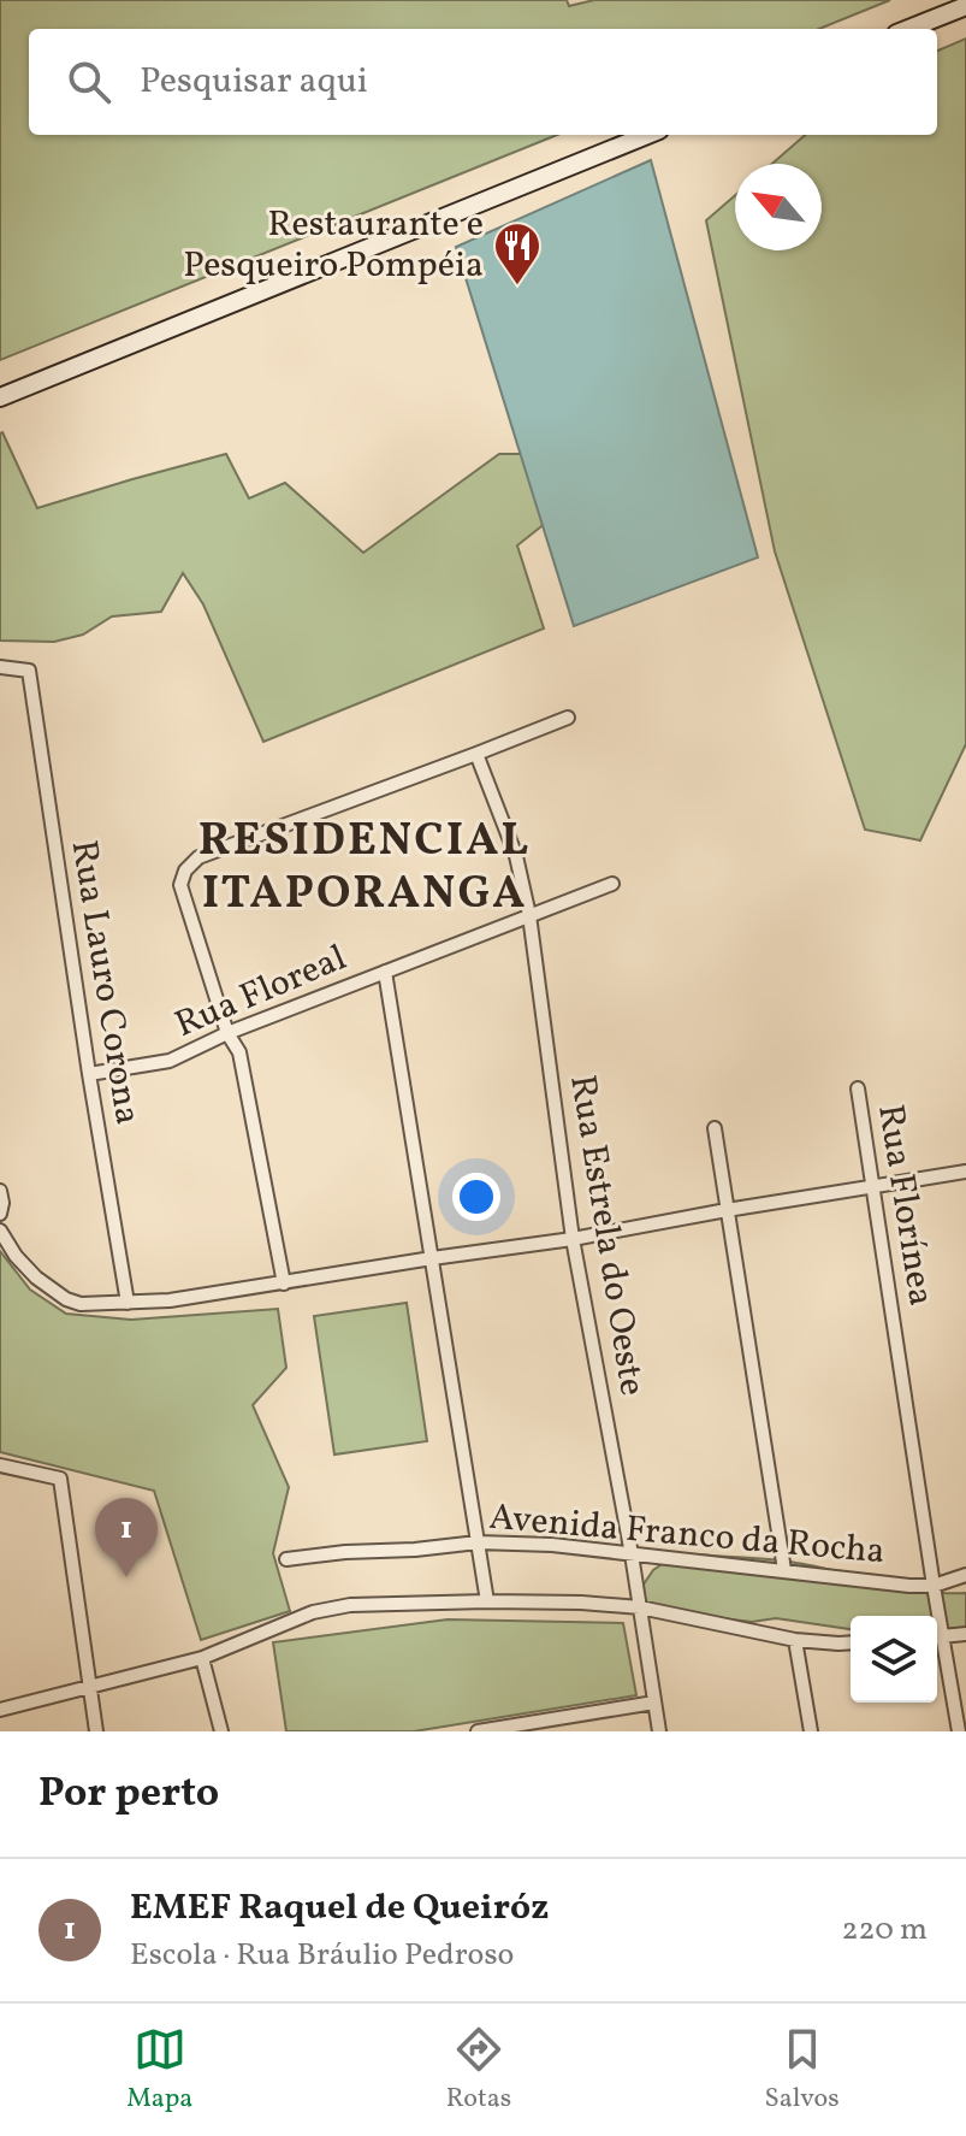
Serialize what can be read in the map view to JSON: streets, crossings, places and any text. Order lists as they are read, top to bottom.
{
  "streets": {
    "street": [
      "Rua Lauro Corona",
      "Rua Floreal",
      "Rua Florínea",
      "Rua Estrela do Oeste",
      "Avenida Franco da Rocha"
    ]
  },
  "crossings": [
    ["Rua Lauro Corona", "Rua Floreal"],
    ["Rua Floreal", "Rua Estrela do Oeste"],
    ["Rua Florínea", "Avenida Franco da Rocha"],
    ["Rua Estrela do Oeste", "Avenida Franco da Rocha"]
  ],
  "districts": ["RESIDENCIAL ITAPORANGA"],
  "places": {
    "restaurant": ["Restaurante e Pesqueiro Pompéia"]
  },
  "north": "top left",
  "page": {
    "search": "Pesquisar aqui",
    "pins": "1",
    "heading": "Por perto",
    "list": [
      {
        "mark": "1",
        "name": "EMEF Raquel de Queiróz",
        "note": "Escola · Rua Bráulio Pedroso",
        "value": "220 m"
      }
    ],
    "nav": ["Mapa", "Rotas", "Salvos"]
  }
}
